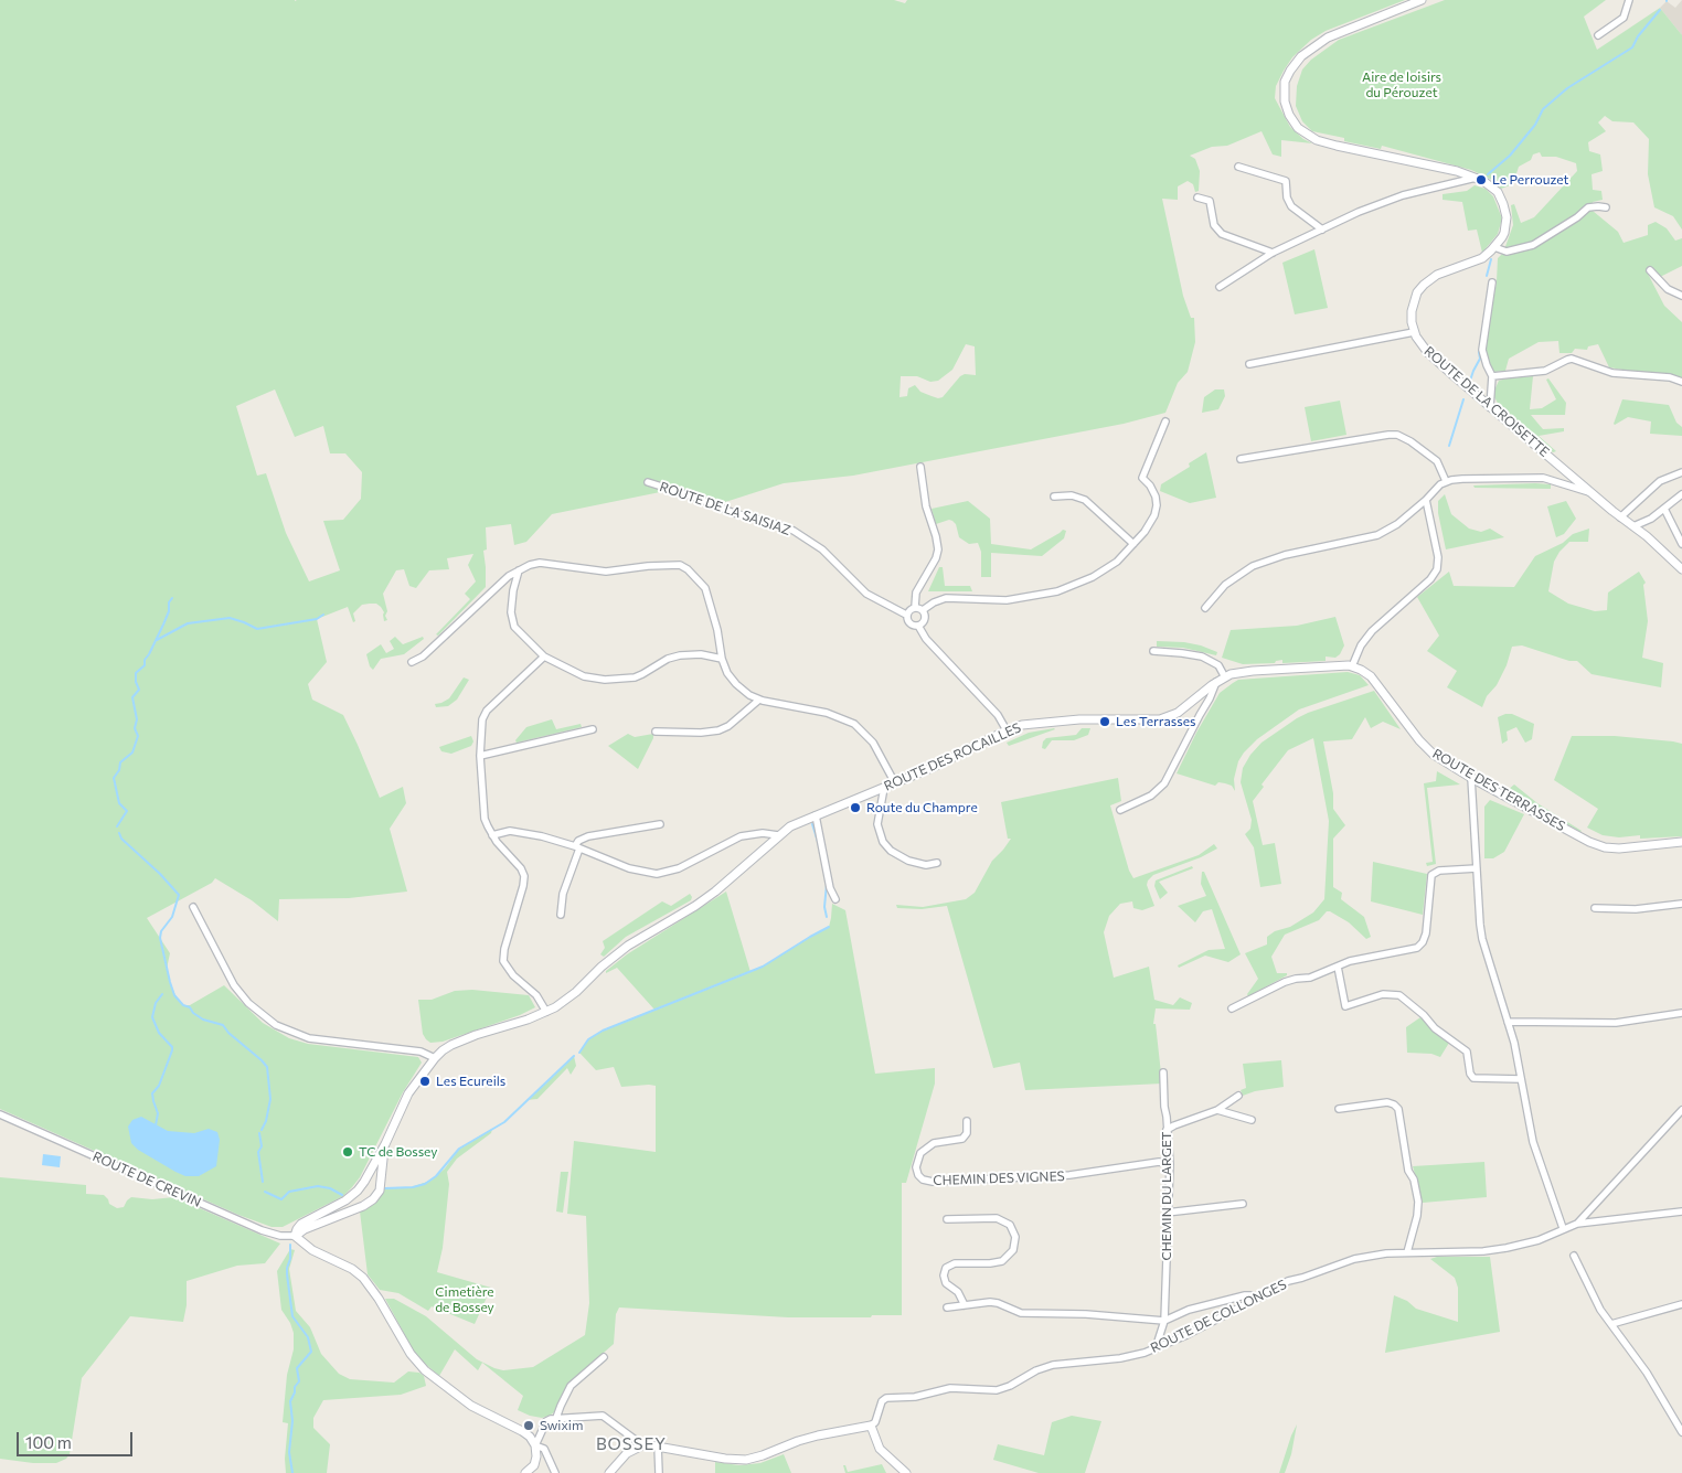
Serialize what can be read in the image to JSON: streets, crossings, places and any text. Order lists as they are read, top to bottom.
{
  "streets": {
    "street": [
      "ROUTE DE LA CROISETTE",
      "ROUTE DE LA SAISIAZ",
      "ROUTE DES ROCAILLES",
      "ROUTE DES TERRASSES",
      "CHEMIN DES VIGNES",
      "ROUTE DE CREVIN",
      "CHEMIN DU LARGET",
      "ROUTE DE COLLONGES"
    ]
  },
  "crossings": [
    ["CHEMIN DES VIGNES", "CHEMIN DU LARGET"],
    ["CHEMIN DU LARGET", "ROUTE DE COLLONGES"]
  ],
  "districts": ["BOSSEY"],
  "parks": ["Aire de loisirs du Pérouzet", "Cimetière de Bossey"],
  "places": [
    "Le Perrouzet",
    "Les Terrasses",
    "Route du Champre",
    "Les Ecureils",
    "TC de Bossey",
    "Swixim"
  ],
  "scale_bar": "100 m"
}
